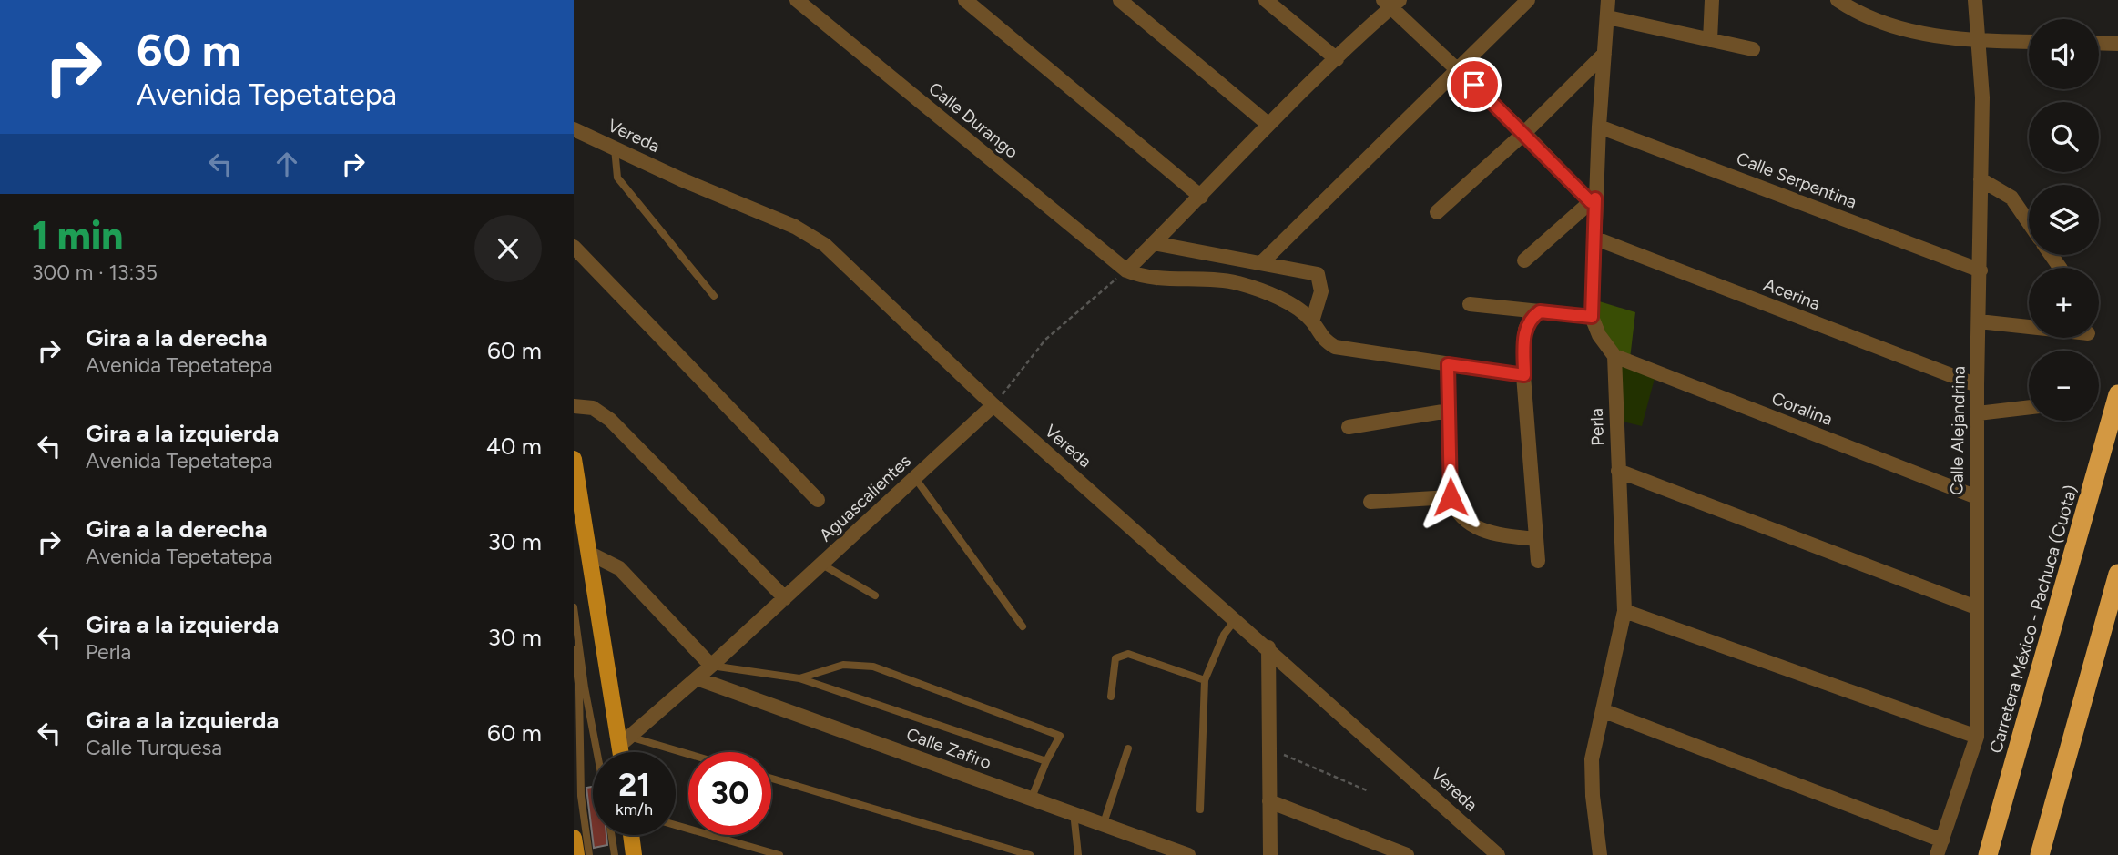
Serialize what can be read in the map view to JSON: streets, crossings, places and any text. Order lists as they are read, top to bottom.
{
  "streets": {
    "highway": ["Carretera México - Pachuca (Cuota)"],
    "street": [
      "Calle Durango",
      "Vereda",
      "Calle Serpentina",
      "Acerina",
      "Coralina",
      "Perla",
      "Calle Alejandrina",
      "Aguascalientes",
      "Calle Zafiro"
    ]
  },
  "crossings": [
    ["Vereda", "Aguascalientes"],
    ["Calle Serpentina", "Calle Alejandrina"],
    ["Acerina", "Calle Alejandrina"],
    ["Coralina", "Perla"],
    ["Coralina", "Calle Alejandrina"],
    ["Aguascalientes", "Calle Zafiro"]
  ],
  "page": {
    "turn": ["60 m", "Avenida Tepetatepa"],
    "map_buttons": ["+", "−"],
    "heading": ["1 min", "300 m · 13:35"],
    "list": [
      {
        "name": "Gira a la derecha",
        "note": "Avenida Tepetatepa",
        "value": "60 m"
      },
      {
        "name": "Gira a la izquierda",
        "note": "Avenida Tepetatepa",
        "value": "40 m"
      },
      {
        "name": "Gira a la derecha",
        "note": "Avenida Tepetatepa",
        "value": "30 m"
      },
      {
        "name": "Gira a la izquierda",
        "note": "Perla",
        "value": "30 m"
      },
      {
        "name": "Gira a la izquierda",
        "note": "Calle Turquesa",
        "value": "60 m"
      }
    ],
    "speed": "21 km/h",
    "limit": "30"
  }
}
